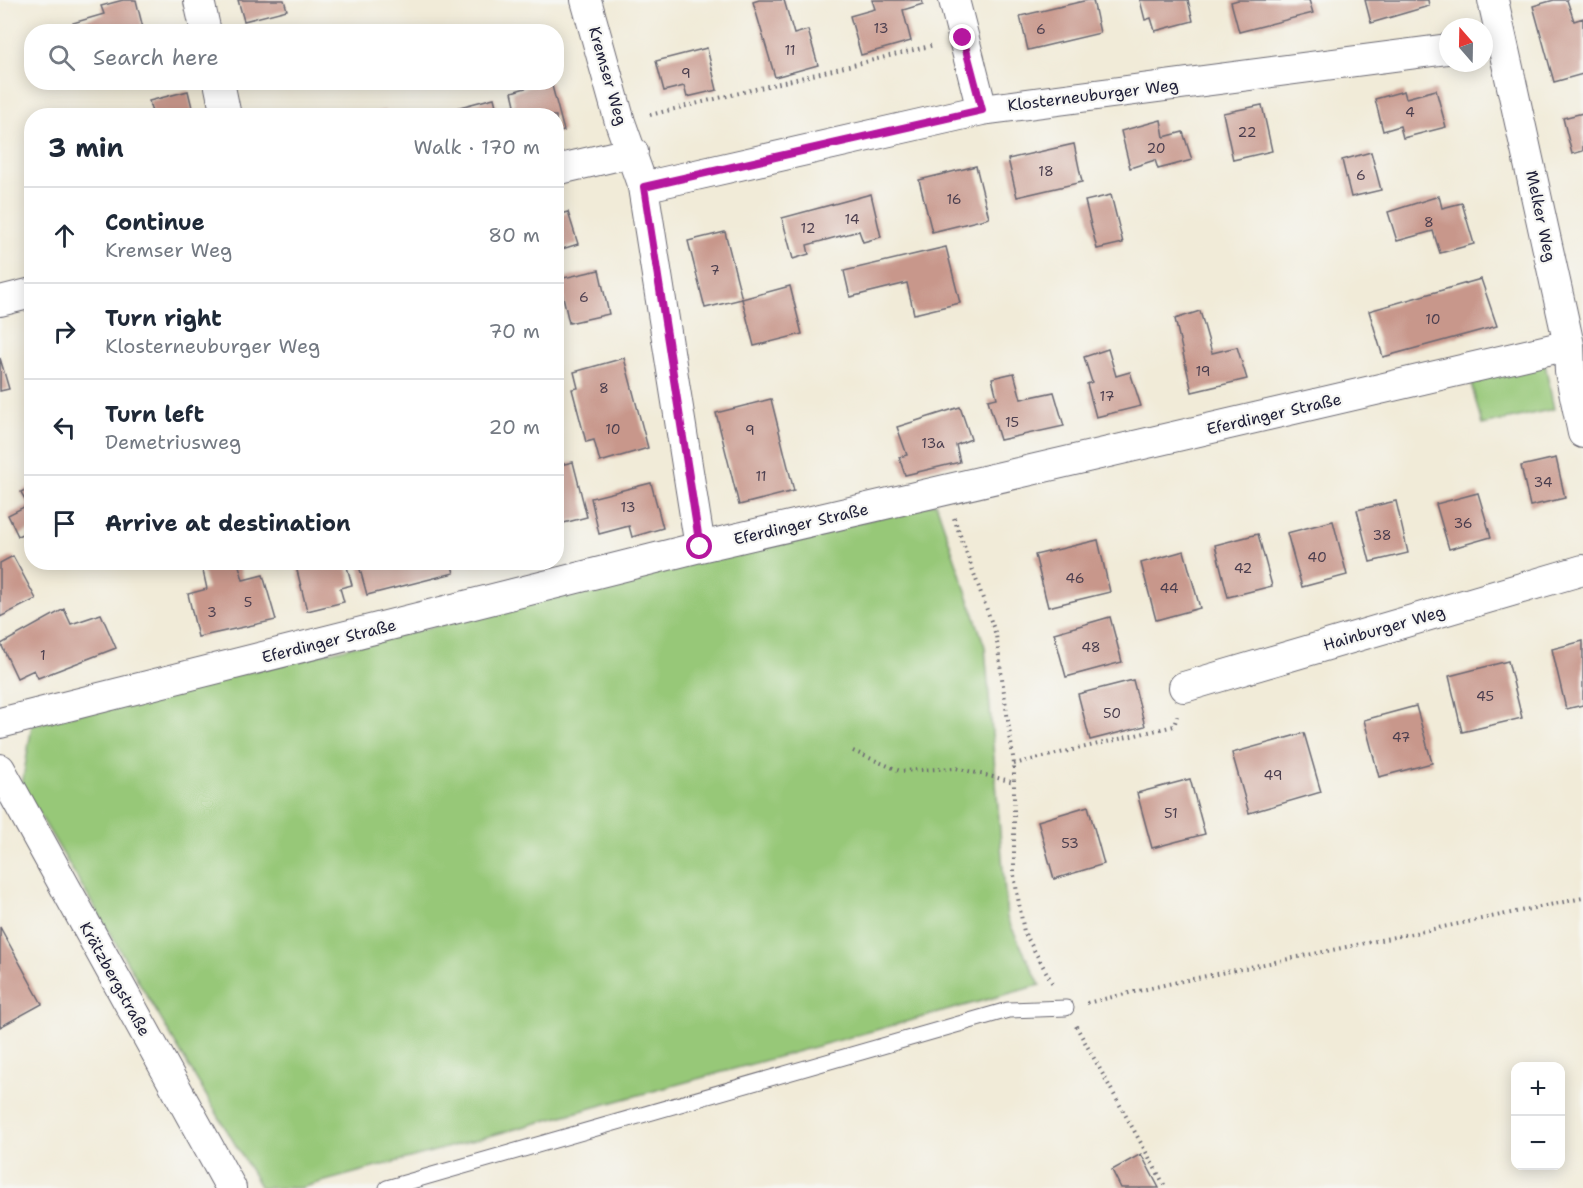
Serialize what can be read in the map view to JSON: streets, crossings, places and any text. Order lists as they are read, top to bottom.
{
  "streets": {
    "street": [
      "Kremser Weg",
      "Klosterneuburger Weg",
      "Melker Weg",
      "Eferdinger Straße",
      "Hainburger Weg",
      "Krätzbergstraße"
    ]
  },
  "crossings": [
    ["Melker Weg", "Eferdinger Straße"]
  ],
  "house_numbers": [
    "13",
    "6",
    "11",
    "9",
    "4",
    "22",
    "20",
    "18",
    "6",
    "16",
    "14",
    "8",
    "12",
    "7",
    "6",
    "10",
    "19",
    "8",
    "17",
    "15",
    "10",
    "9",
    "13a",
    "11",
    "34",
    "13",
    "36",
    "38",
    "40",
    "42",
    "46",
    "44",
    "5",
    "3",
    "48",
    "1",
    "45",
    "50",
    "47",
    "49",
    "51",
    "53"
  ],
  "north": "top",
  "page": {
    "search": "Search here",
    "heading": ["3 min", "Walk · 170 m"],
    "list": [
      ["Continue", "Kremser Weg", "80 m"],
      ["Turn right", "Klosterneuburger Weg", "70 m"],
      ["Turn left", "Demetriusweg", "20 m"],
      "Arrive at destination"
    ],
    "map_buttons": ["+", "−"]
  }
}
